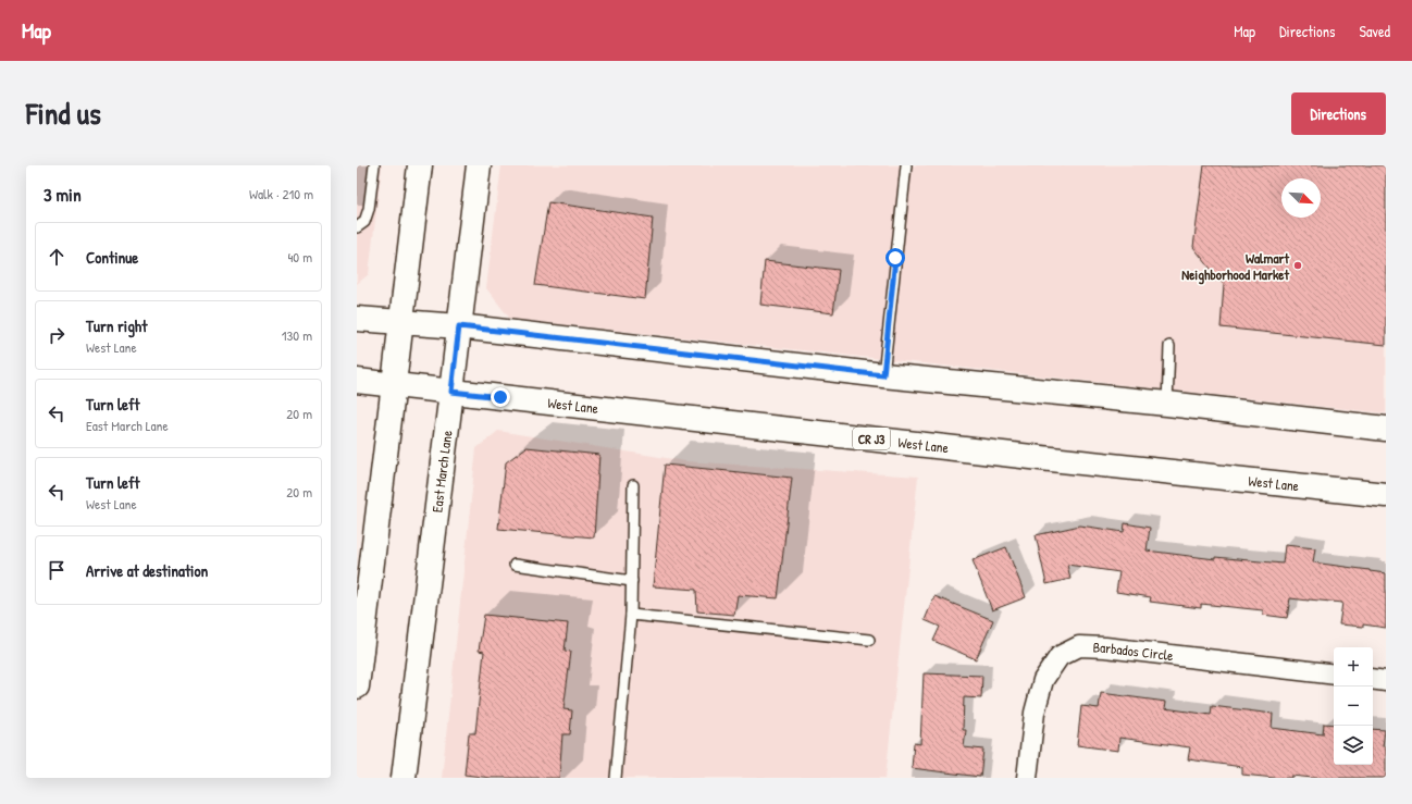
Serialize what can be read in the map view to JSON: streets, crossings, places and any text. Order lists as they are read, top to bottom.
{
  "streets": {
    "main road": ["West Lane", "CR J3", "East March Lane"],
    "street": ["Barbados Circle"]
  },
  "crossings": [
    ["West Lane", "East March Lane"]
  ],
  "places": ["Walmart Neighborhood Market"],
  "north": "bottom right",
  "page": {
    "header": "Map",
    "nav": ["Map", "Directions", "Saved"],
    "title": "Find us",
    "buttons": "Directions",
    "heading": ["3 min", "Walk · 210 m"],
    "list": [
      ["Continue", "40 m"],
      ["Turn right", "West Lane", "130 m"],
      ["Turn left", "East March Lane", "20 m"],
      ["Turn left", "West Lane", "20 m"],
      "Arrive at destination"
    ],
    "map_buttons": ["+", "−"]
  }
}
